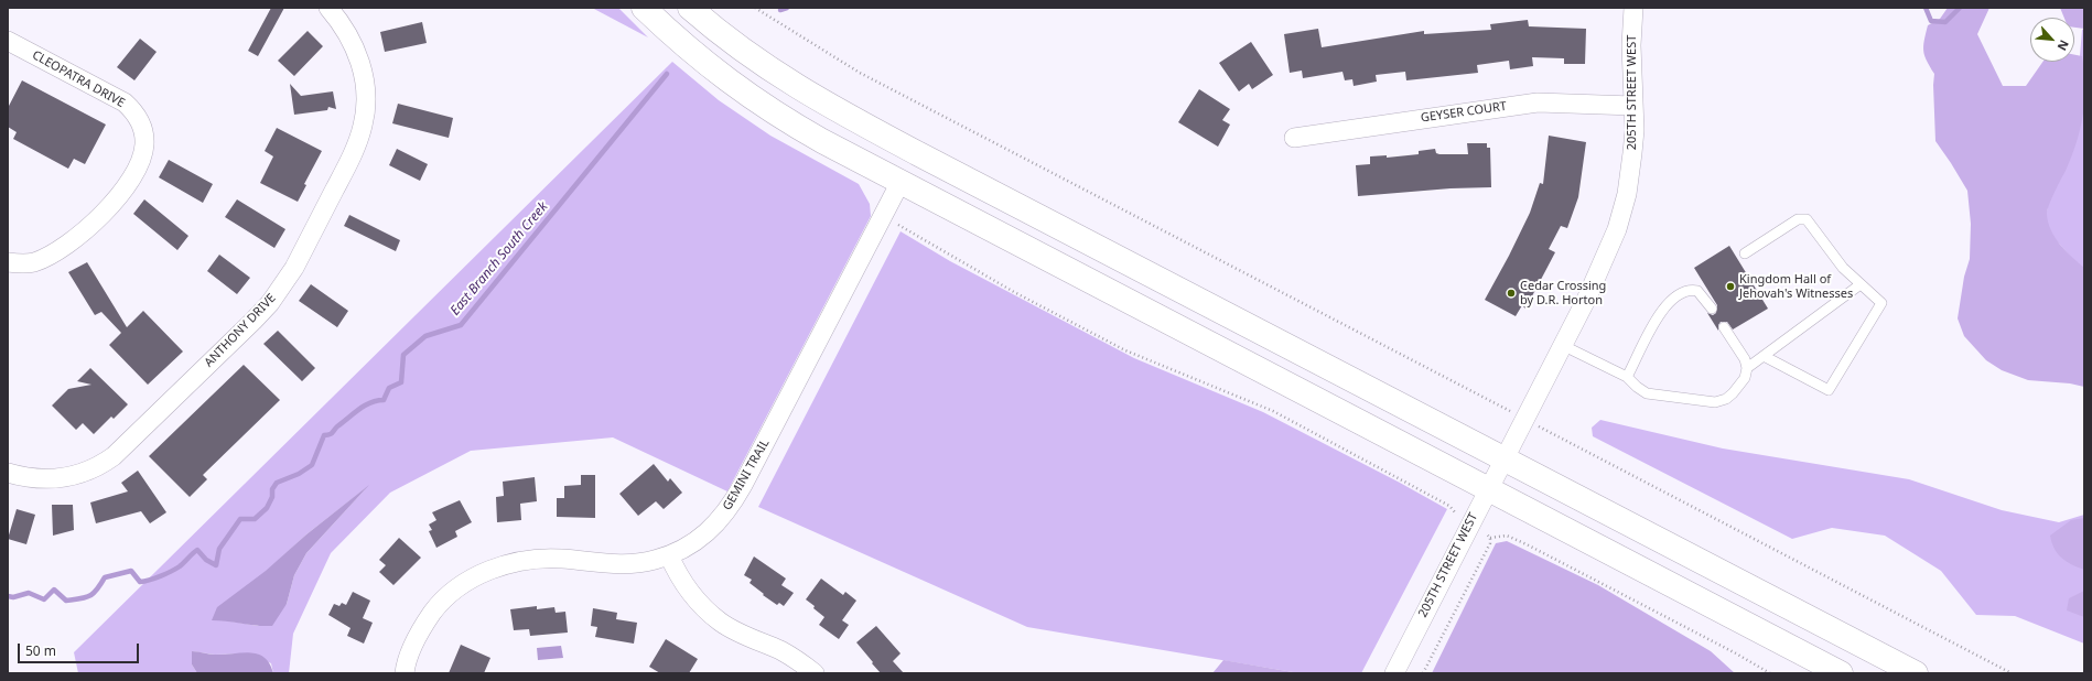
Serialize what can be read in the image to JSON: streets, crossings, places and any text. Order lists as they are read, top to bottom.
{
  "streets": {
    "street": [
      "CLEOPATRA DRIVE",
      "205TH STREET WEST",
      "GEYSER COURT",
      "ANTHONY DRIVE",
      "GEMINI TRAIL"
    ]
  },
  "crossings": [
    ["205TH STREET WEST", "GEYSER COURT"]
  ],
  "water": ["East Branch South Creek"],
  "places": ["Kingdom Hall of Jehovah's Witnesses", "Cedar Crossing by D.R. Horton"],
  "scale_bar": "50 m",
  "north": "bottom right"
}
